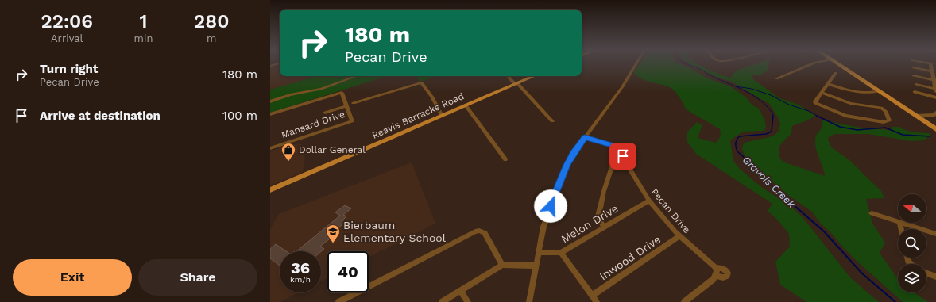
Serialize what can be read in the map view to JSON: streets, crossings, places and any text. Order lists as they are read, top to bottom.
{
  "streets": {
    "main road": ["Reavis Barracks Road"],
    "street": [
      "Mansard Drive",
      "Pecan Drive",
      "Melon Drive",
      "Inwood Drive"
    ]
  },
  "crossings": [
    ["Pecan Drive", "Melon Drive"],
    ["Pecan Drive", "Inwood Drive"]
  ],
  "water": ["Gravois Creek"],
  "places": {
    "shop": ["Dollar General"],
    "school or university": ["Bierbaum Elementary School"]
  },
  "north": "left",
  "page": {
    "eta": [
      "22:06",
      "Arrival",
      "1",
      "min",
      "280",
      "m"
    ],
    "turn": ["180 m", "Pecan Drive"],
    "list": [
      {
        "name": "Turn right",
        "note": "Pecan Drive",
        "value": "180 m"
      },
      {
        "name": "Arrive at destination",
        "value": "100 m"
      }
    ],
    "speed": "36 km/h",
    "limit": "40",
    "buttons": ["Exit", "Share"]
  }
}
